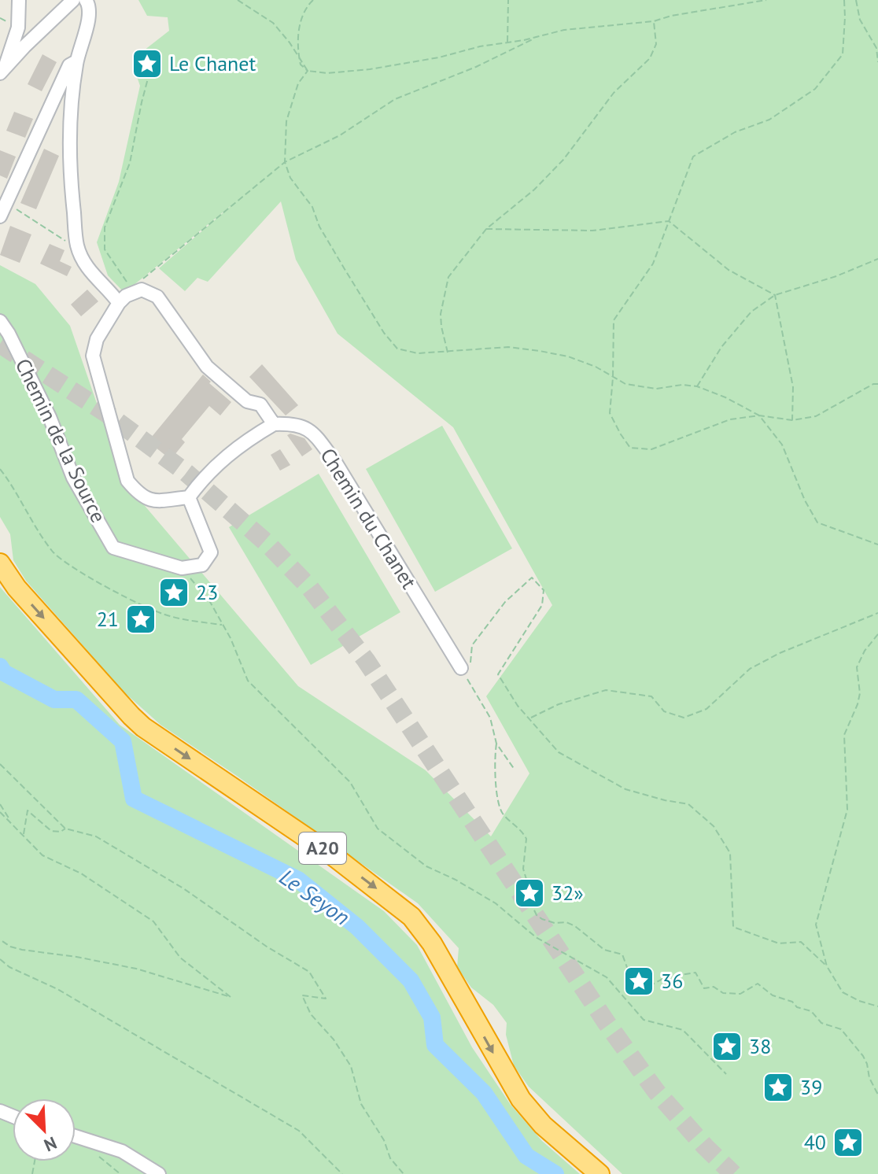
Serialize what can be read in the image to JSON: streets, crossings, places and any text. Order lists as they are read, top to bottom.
{
  "streets": {
    "highway": ["A20"],
    "street": ["Chemin de la Source", "Chemin du Chanet"]
  },
  "water": ["Le Seyon"],
  "places": {
    "place": [
      "Le Chanet",
      "23",
      "21",
      "32»",
      "36",
      "38",
      "39",
      "40"
    ]
  },
  "north": "bottom right"
}
